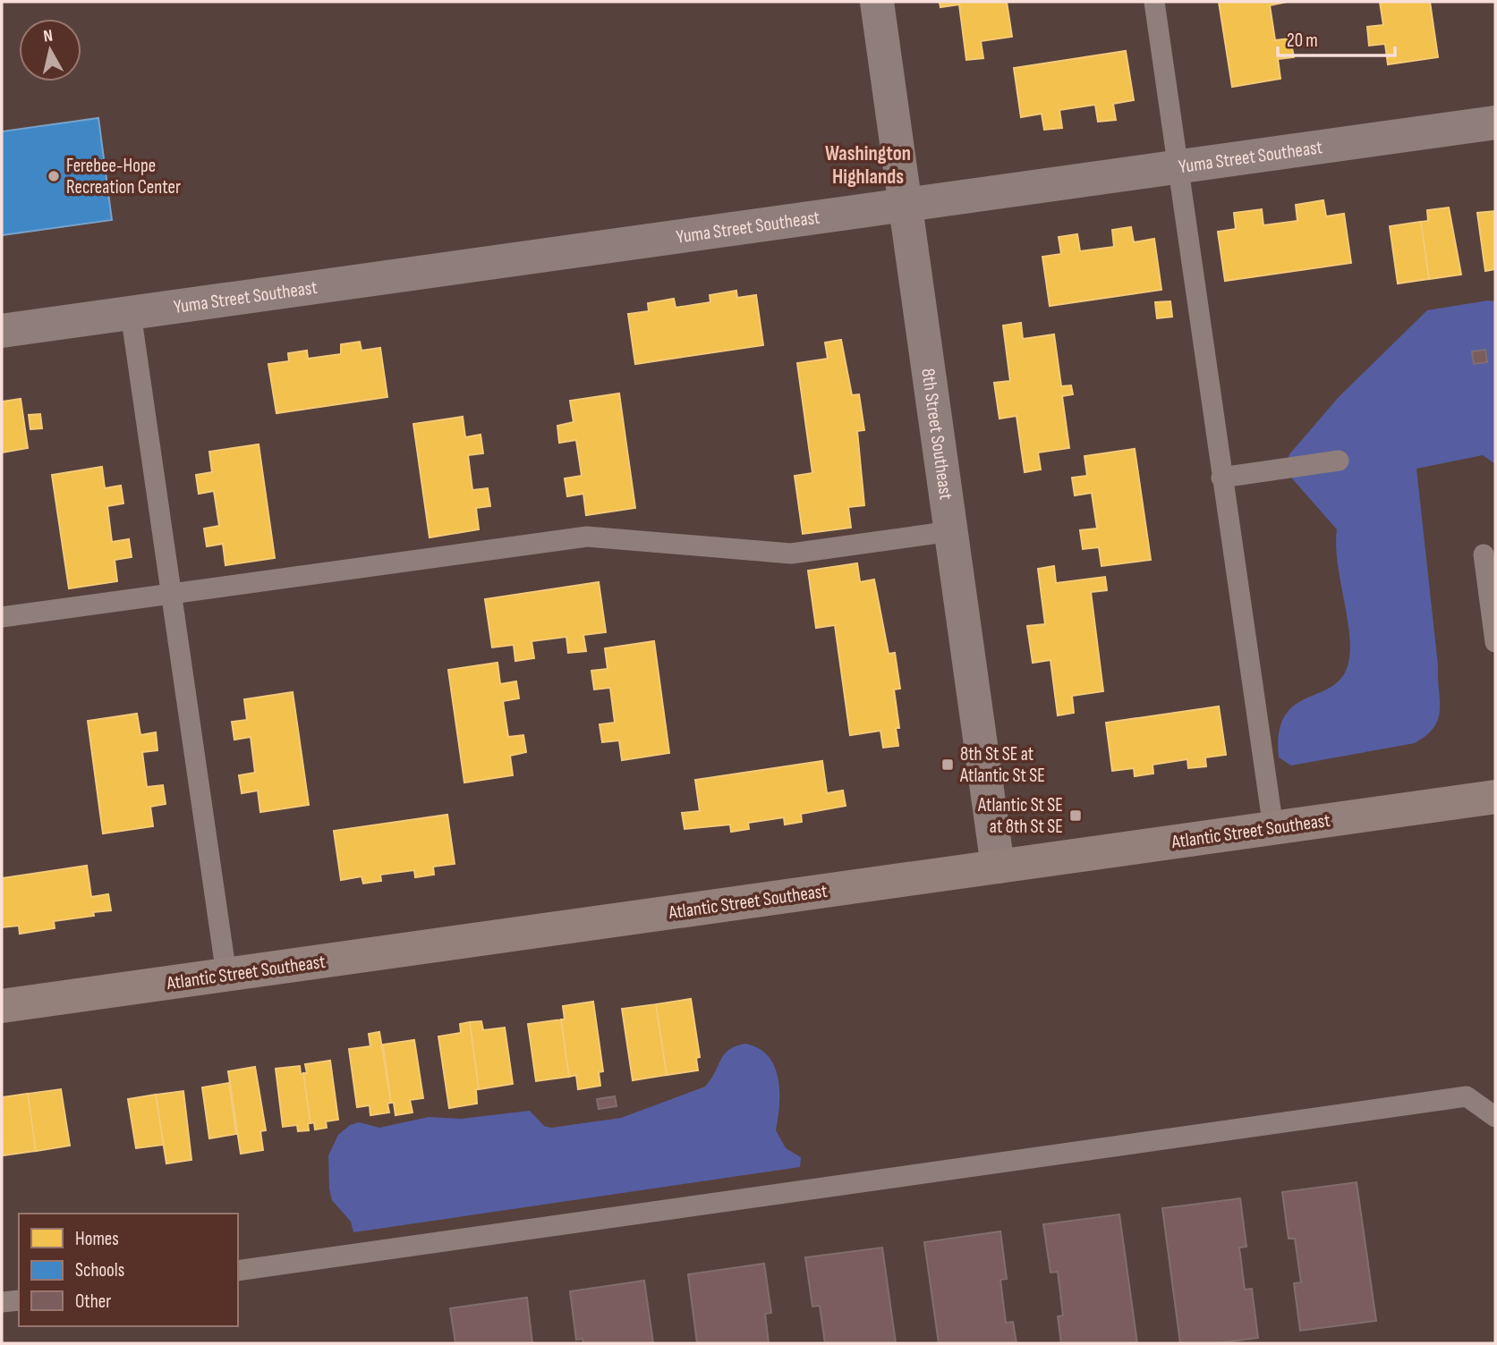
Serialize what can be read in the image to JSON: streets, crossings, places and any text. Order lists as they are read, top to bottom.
{
  "streets": {
    "street": ["Yuma Street Southeast", "8th Street Southeast", "Atlantic Street Southeast"]
  },
  "crossings": [
    ["Yuma Street Southeast", "8th Street Southeast"],
    ["8th Street Southeast", "Atlantic Street Southeast"]
  ],
  "districts": ["Washington Highlands"],
  "places": {
    "other": ["Ferebee-Hope Recreation Center"],
    "transit": ["8th St SE at Atlantic St SE", "Atlantic St SE at 8th St SE"]
  },
  "legend": ["Homes", "Schools", "Other"],
  "scale_bar": "20 m",
  "north": "top"
}
